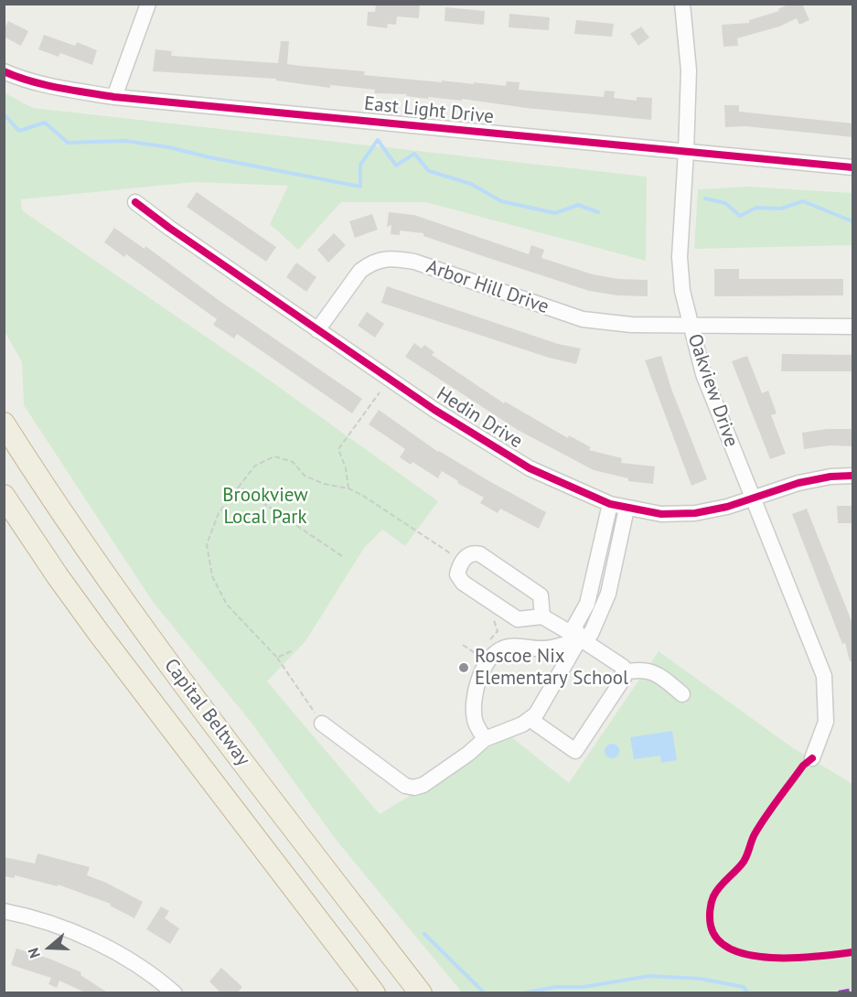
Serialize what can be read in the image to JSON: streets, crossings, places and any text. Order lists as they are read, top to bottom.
{
  "streets": {
    "highway": ["Capital Beltway"],
    "street": [
      "East Light Drive",
      "Arbor Hill Drive",
      "Oakview Drive",
      "Hedin Drive"
    ]
  },
  "crossings": [
    ["East Light Drive", "Oakview Drive"],
    ["Arbor Hill Drive", "Oakview Drive"],
    ["Arbor Hill Drive", "Hedin Drive"],
    ["Oakview Drive", "Hedin Drive"]
  ],
  "parks": ["Brookview Local Park"],
  "places": ["Roscoe Nix Elementary School"],
  "north": "left"
}
